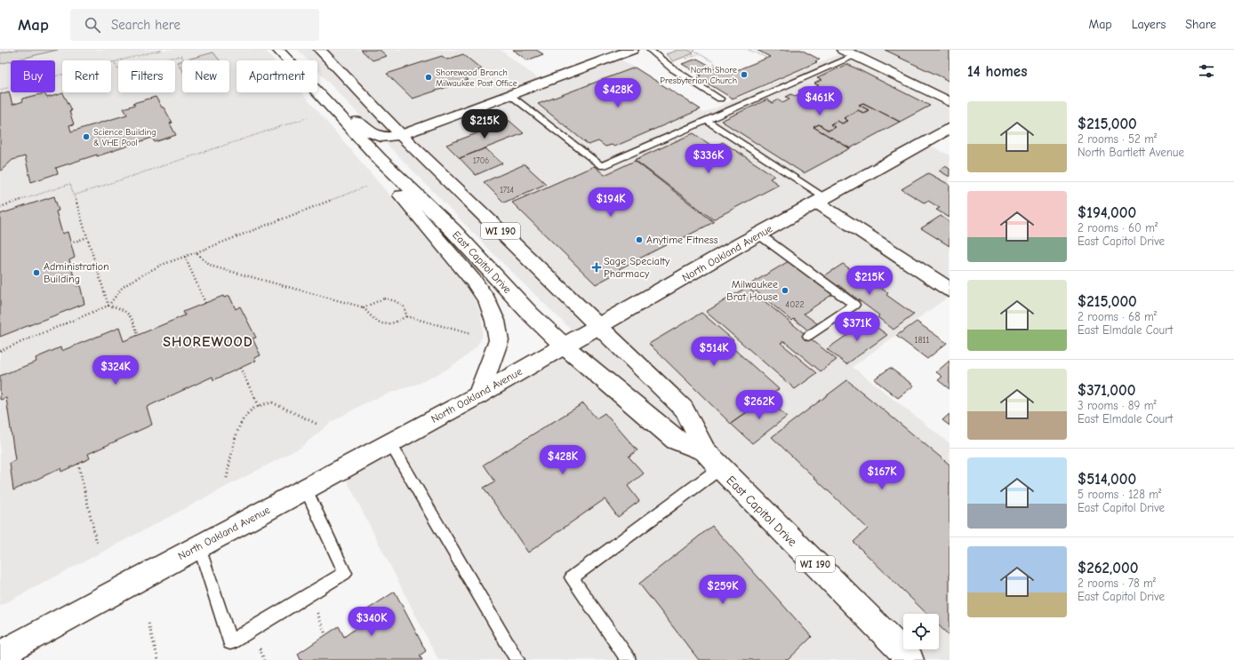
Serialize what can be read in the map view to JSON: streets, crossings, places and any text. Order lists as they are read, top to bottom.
{
  "streets": {
    "main road": ["WI 190", "North Oakland Avenue", "East Capitol Drive"]
  },
  "crossings": [
    ["North Oakland Avenue", "East Capitol Drive"]
  ],
  "districts": ["SHOREWOOD"],
  "places": {
    "other": [
      "North Shore Presbyterian Church",
      "Shorewood Branch Milwaukee Post Office",
      "Science Building & VHE Pool",
      "Anytime Fitness",
      "Administration Building",
      "Milwaukee Brat House"
    ],
    "health": ["Sage Specialty Pharmacy"]
  },
  "house_numbers": [
    "1706",
    "1714",
    "4022",
    "1811"
  ],
  "page": {
    "header": "Map",
    "search": "Search here",
    "nav": ["Map", "Layers", "Share"],
    "heading": "14 homes",
    "chip": [
      "Buy",
      "Rent",
      "Filters",
      "New",
      "Apartment"
    ],
    "price": [
      "$428K",
      "$461K",
      "$215K",
      "$336K",
      "$194K",
      "$215K",
      "$371K",
      "$514K",
      "$324K",
      "$262K",
      "$428K",
      "$167K",
      "$259K",
      "$340K"
    ],
    "list": [
      {
        "name": "$215,000",
        "note": "2 rooms · 52 m² · North Bartlett Avenue"
      },
      {
        "name": "$194,000",
        "note": "2 rooms · 60 m² · East Capitol Drive"
      },
      {
        "name": "$215,000",
        "note": "2 rooms · 68 m² · East Elmdale Court"
      },
      {
        "name": "$371,000",
        "note": "3 rooms · 89 m² · East Elmdale Court"
      },
      {
        "name": "$514,000",
        "note": "5 rooms · 128 m² · East Capitol Drive"
      },
      {
        "name": "$262,000",
        "note": "2 rooms · 78 m² · East Capitol Drive"
      }
    ]
  }
}
